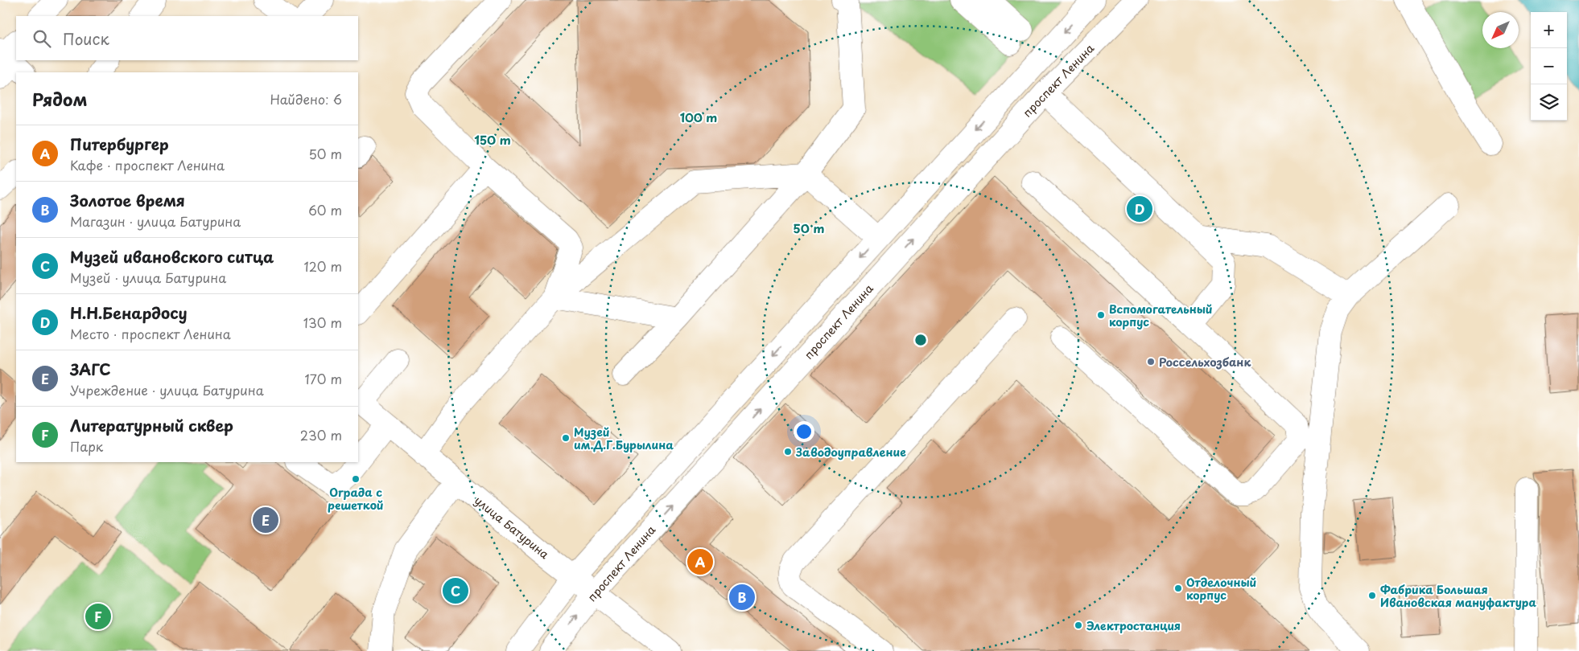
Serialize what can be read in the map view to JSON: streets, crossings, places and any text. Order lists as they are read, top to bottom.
{
  "streets": {
    "main road": ["проспект Ленина", "улица Батурина"]
  },
  "crossings": [
    ["проспект Ленина", "улица Батурина"]
  ],
  "places": [
    "Вспомогательный корпус",
    "Россельхозбанк",
    "Музей им.Д.Г.Бурылина",
    "Заводоуправление",
    "Ограда с решеткой",
    "Отделочный корпус",
    "Фабрика Большая Ивановская мануфактура",
    "Электростанция"
  ],
  "north": "bottom left",
  "page": {
    "map_buttons": ["+", "−"],
    "search": "Поиск",
    "heading": ["Рядом", "Найдено: 6"],
    "list": [
      {
        "mark": "A",
        "name": "Питербургер",
        "note": "Кафе · проспект Ленина",
        "value": "50 m"
      },
      {
        "mark": "B",
        "name": "Золотое время",
        "note": "Магазин · улица Батурина",
        "value": "60 m"
      },
      {
        "mark": "C",
        "name": "Музей ивановского ситца",
        "note": "Музей · улица Батурина",
        "value": "120 m"
      },
      {
        "mark": "D",
        "name": "Н.Н.Бенардосу",
        "note": "Место · проспект Ленина",
        "value": "130 m"
      },
      {
        "mark": "E",
        "name": "ЗАГС",
        "note": "Учреждение · улица Батурина",
        "value": "170 m"
      },
      {
        "mark": "F",
        "name": "Литературный сквер",
        "note": "Парк",
        "value": "230 m"
      }
    ],
    "pins": [
      "D",
      "E",
      "A",
      "C",
      "B",
      "F"
    ]
  },
  "rings": ["100 m", "150 m", "50 m"]
}
